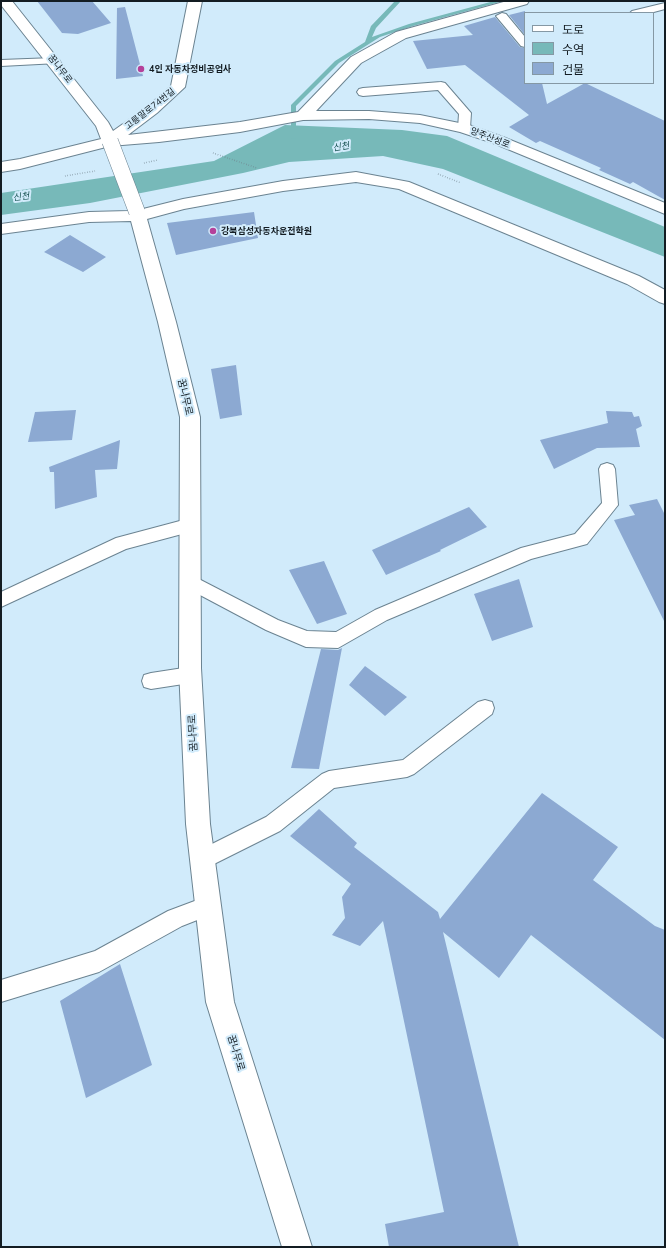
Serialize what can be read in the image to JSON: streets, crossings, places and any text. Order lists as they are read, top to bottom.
{
  "streets": {
    "street": ["꿈나무로", "고릉말로74번길", "양주산성로"]
  },
  "crossings": [
    ["꿈나무로", "고릉말로74번길"],
    ["꿈나무로", "양주산성로"],
    ["고릉말로74번길", "양주산성로"]
  ],
  "water": ["신천"],
  "places": ["4인 자동차정비공업사", "강북삼성자동차운전학원"],
  "legend": ["도로", "수역", "건물"]
}
